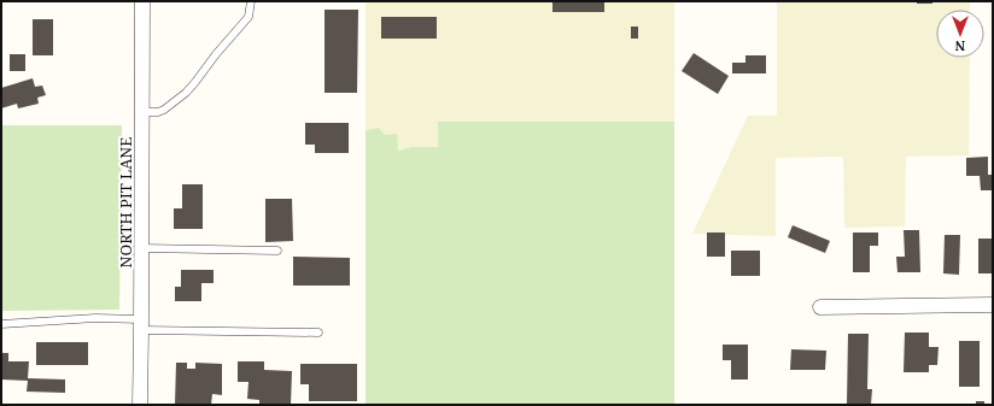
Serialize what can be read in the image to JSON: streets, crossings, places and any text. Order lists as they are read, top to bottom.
{
  "streets": {
    "street": ["NORTH PIT LANE"]
  },
  "north": "bottom"
}
